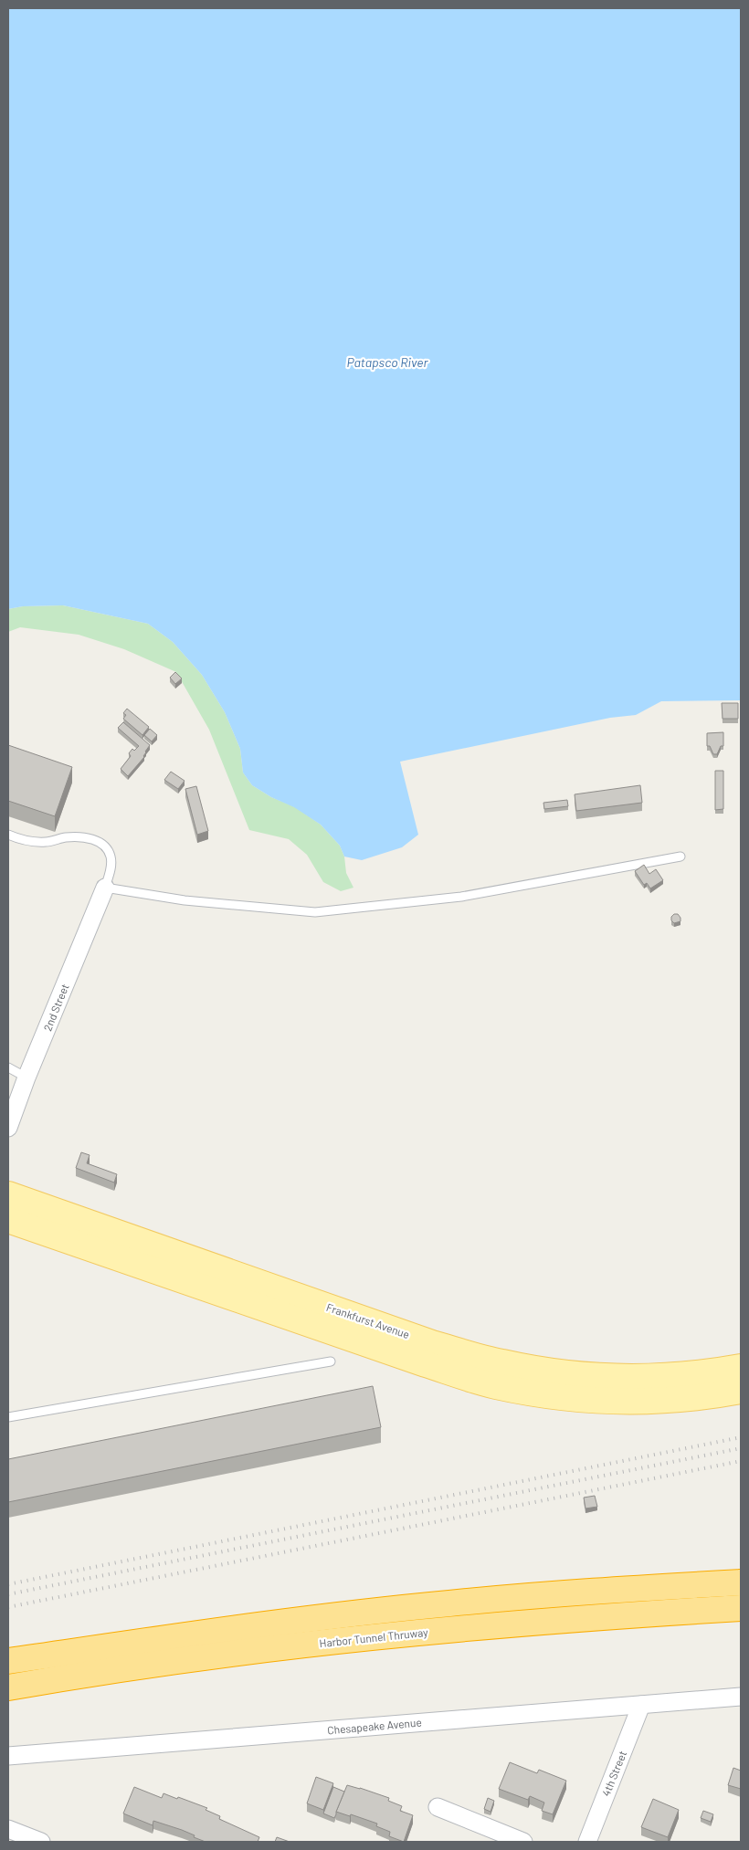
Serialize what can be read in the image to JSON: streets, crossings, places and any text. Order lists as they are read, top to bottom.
{
  "streets": {
    "highway": ["Harbor Tunnel Thruway"],
    "main road": ["Frankfurst Avenue"],
    "street": ["2nd Street", "Chesapeake Avenue", "4th Street"]
  },
  "crossings": [
    ["Chesapeake Avenue", "4th Street"]
  ],
  "water": ["Patapsco River"]
}
